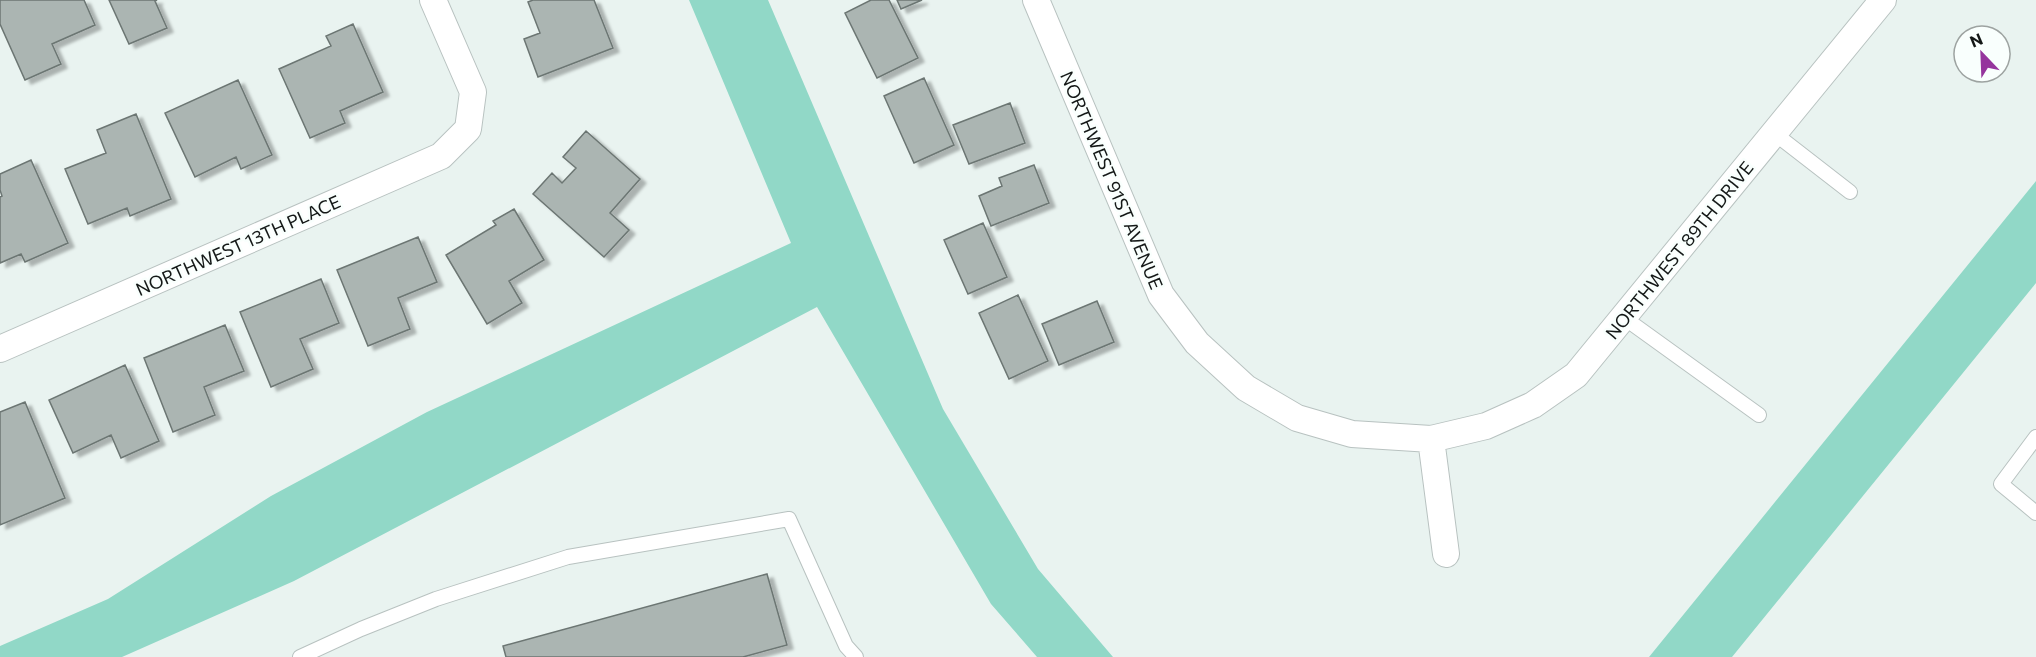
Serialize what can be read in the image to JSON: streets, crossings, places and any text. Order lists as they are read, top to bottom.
{
  "streets": {
    "street": ["NORTHWEST 91ST AVENUE", "NORTHWEST 13TH PLACE", "NORTHWEST 89TH DRIVE"]
  },
  "crossings": [
    ["NORTHWEST 91ST AVENUE", "NORTHWEST 89TH DRIVE"]
  ],
  "north": "top left"
}
